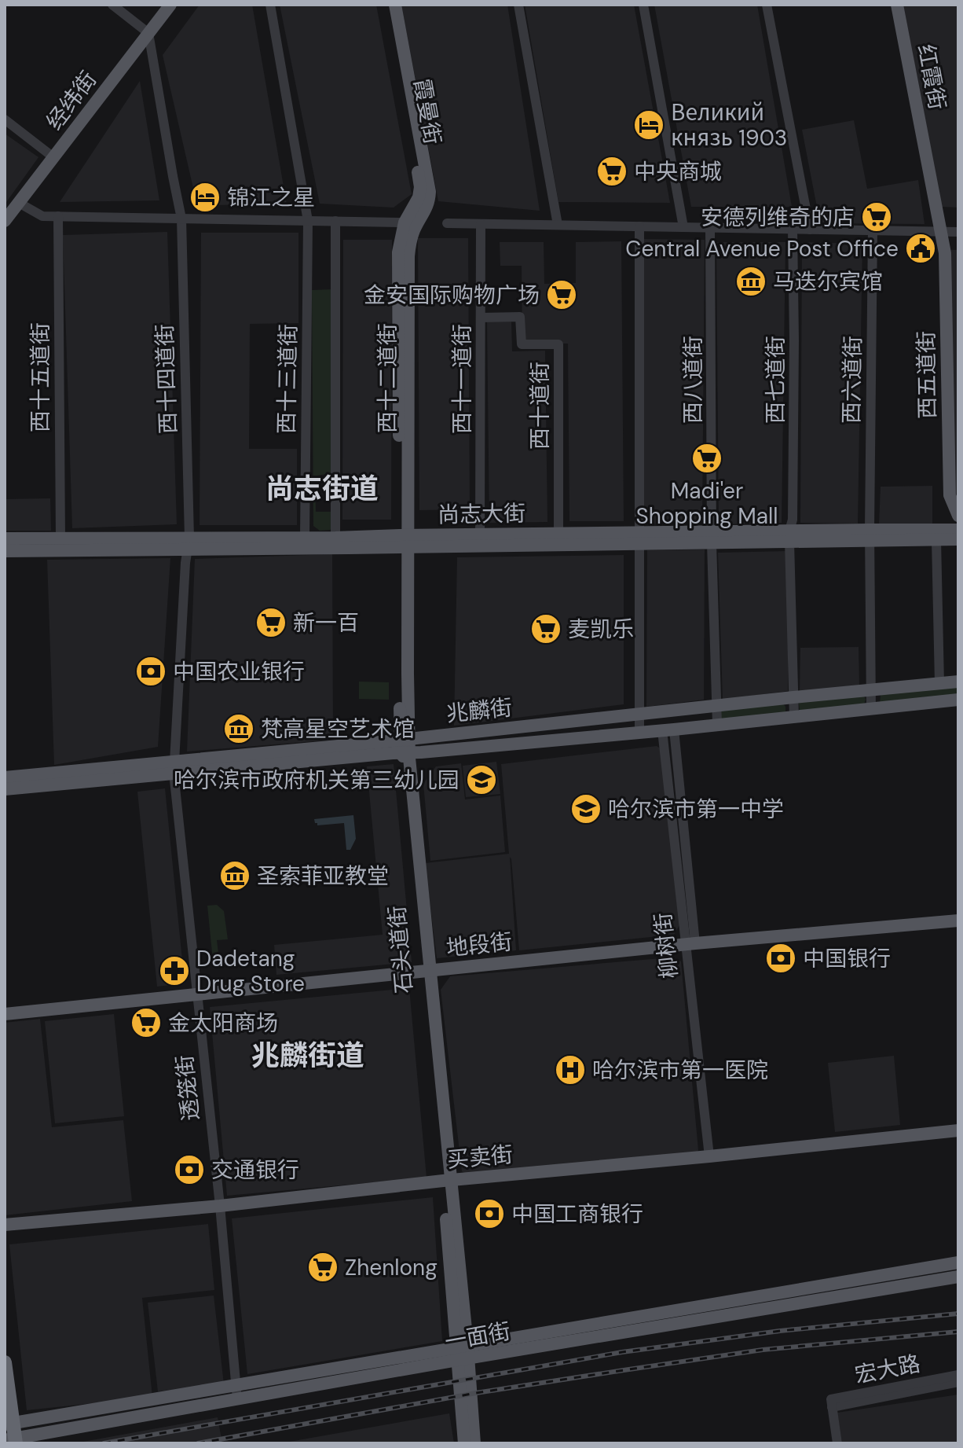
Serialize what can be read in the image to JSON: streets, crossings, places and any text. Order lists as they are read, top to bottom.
{
  "streets": {
    "main road": [
      "红霞街",
      "经纬街",
      "霞曼街",
      "西五道街",
      "西十二道街",
      "尚志大街",
      "兆麟街",
      "地段街",
      "石头道街",
      "买卖街",
      "一面街"
    ],
    "street": [
      "西十五道街",
      "西十四道街",
      "西十三道街",
      "西十一道街",
      "西八道街",
      "西七道街",
      "西六道街",
      "西十道街",
      "柳树街",
      "透笼街",
      "宏大路"
    ]
  },
  "crossings": [
    ["红霞街", "西五道街"],
    ["经纬街", "西十四道街"],
    ["霞曼街", "西十二道街"],
    ["西十五道街", "尚志大街"],
    ["西十二道街", "尚志大街"],
    ["西十二道街", "石头道街"],
    ["西十四道街", "尚志大街"],
    ["西十四道街", "透笼街"],
    ["西十三道街", "尚志大街"],
    ["西十一道街", "西十道街"],
    ["西十一道街", "尚志大街"],
    ["西八道街", "尚志大街"],
    ["西八道街", "兆麟街"],
    ["西七道街", "尚志大街"],
    ["西七道街", "兆麟街"],
    ["西六道街", "尚志大街"],
    ["西六道街", "兆麟街"],
    ["西十道街", "尚志大街"],
    ["尚志大街", "石头道街"],
    ["尚志大街", "透笼街"],
    ["兆麟街", "柳树街"],
    ["兆麟街", "石头道街"],
    ["兆麟街", "透笼街"],
    ["地段街", "柳树街"],
    ["地段街", "石头道街"],
    ["地段街", "透笼街"],
    ["柳树街", "买卖街"],
    ["石头道街", "买卖街"],
    ["石头道街", "一面街"],
    ["透笼街", "买卖街"],
    ["透笼街", "一面街"]
  ],
  "districts": ["尚志街道", "兆麟街道"],
  "places": {
    "hotel": ["Великий князь 1903", "锦江之星"],
    "supermarket": [
      "中央商城",
      "安德列维奇的店",
      "金安国际购物广场",
      "Madi'er Shopping Mall",
      "新一百",
      "麦凯乐",
      "金太阳商场",
      "Zhenlong"
    ],
    "public building": ["Central Avenue Post Office"],
    "museum": ["马迭尔宾馆", "梵高星空艺术馆", "圣索菲亚教堂"],
    "bank": [
      "中国农业银行",
      "中国银行",
      "交通银行",
      "中国工商银行"
    ],
    "school or university": ["哈尔滨市政府机关第三幼儿园", "哈尔滨市第一中学"],
    "pharmacy": ["Dadetang Drug Store"],
    "hospital": ["哈尔滨市第一医院"]
  }
}
